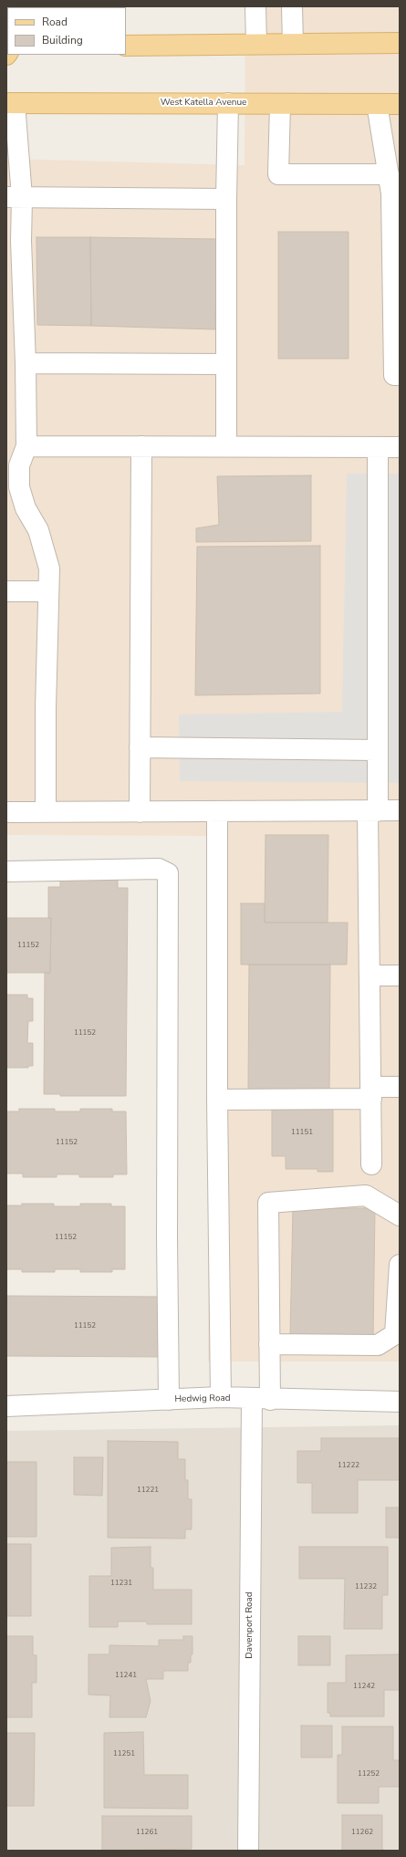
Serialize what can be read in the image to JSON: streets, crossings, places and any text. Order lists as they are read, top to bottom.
{
  "streets": {
    "main road": ["West Katella Avenue"],
    "street": ["Hedwig Road", "Davenport Road"]
  },
  "crossings": [
    ["Hedwig Road", "Davenport Road"]
  ],
  "house_numbers": [
    "11152",
    "11152",
    "11151",
    "11152",
    "11152",
    "11152",
    "11222",
    "11221",
    "11231",
    "11232",
    "11241",
    "11242",
    "11251",
    "11252",
    "11261",
    "11262"
  ],
  "legend": ["Road", "Building"]
}
